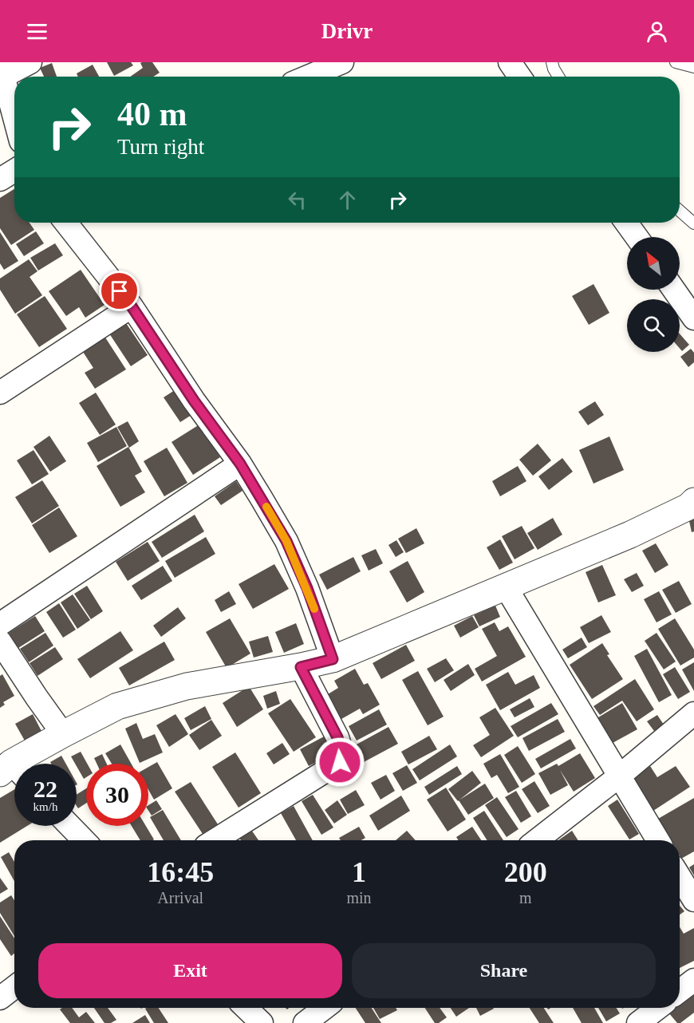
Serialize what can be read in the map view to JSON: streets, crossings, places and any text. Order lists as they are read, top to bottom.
{
  "north": "top left",
  "page": {
    "header": "Drivr",
    "turn": ["40 m", "Turn right"],
    "speed": "22 km/h",
    "limit": "30",
    "eta": [
      "16:45",
      "Arrival",
      "1",
      "min",
      "200",
      "m"
    ],
    "buttons": ["Exit", "Share"]
  }
}
